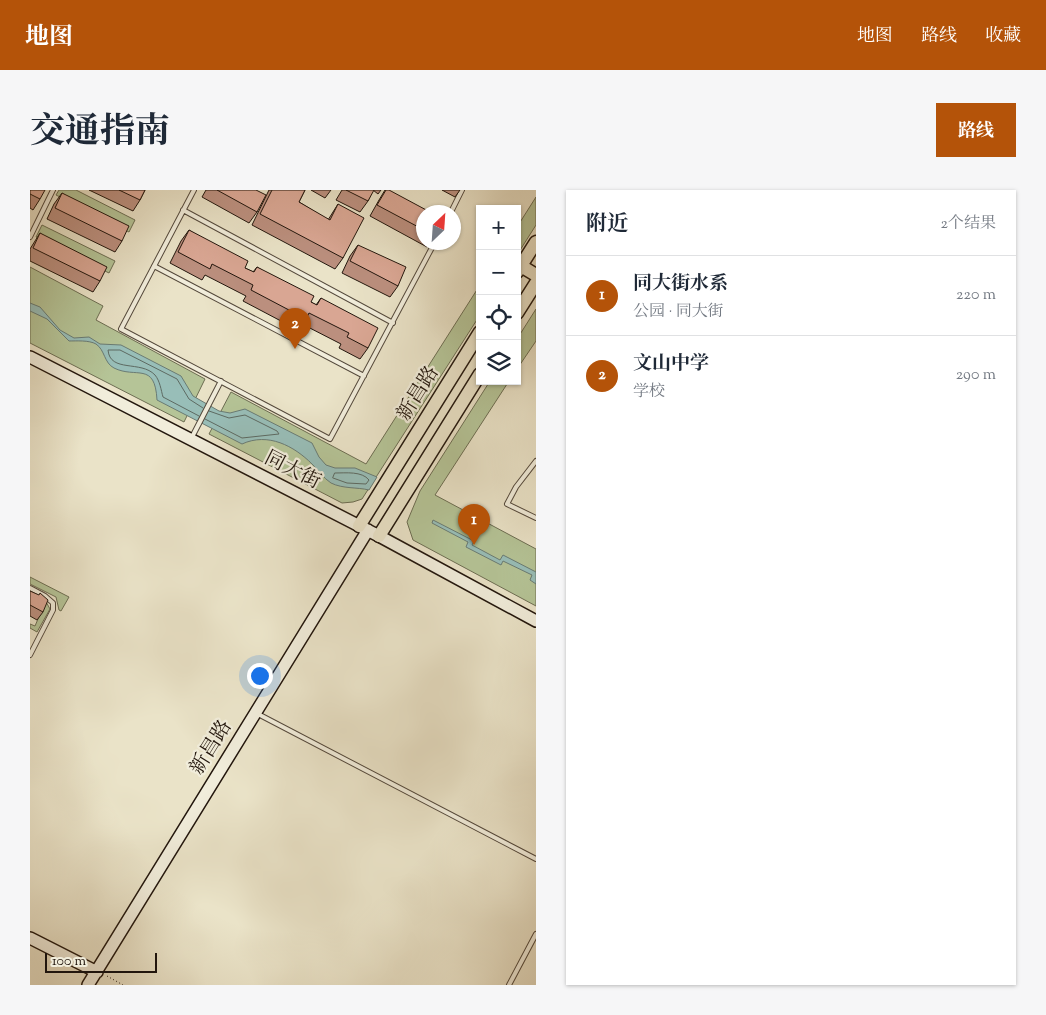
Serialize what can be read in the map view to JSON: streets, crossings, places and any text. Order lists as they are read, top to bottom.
{
  "streets": {
    "main road": ["新昌路"],
    "street": ["同大街"]
  },
  "crossings": [
    ["新昌路", "同大街"]
  ],
  "scale_bar": "100 m",
  "north": "top right",
  "page": {
    "header": "地图",
    "nav": ["地图", "路线", "收藏"],
    "title": "交通指南",
    "buttons": "路线",
    "heading": ["附近", "2个结果"],
    "map_buttons": ["+", "−"],
    "list": [
      {
        "mark": "1",
        "name": "同大街水系",
        "note": "公园 · 同大街",
        "value": "220 m"
      },
      {
        "mark": "2",
        "name": "文山中学",
        "note": "学校",
        "value": "290 m"
      }
    ],
    "pins": ["2", "1"],
    "scale": "100 m"
  }
}
